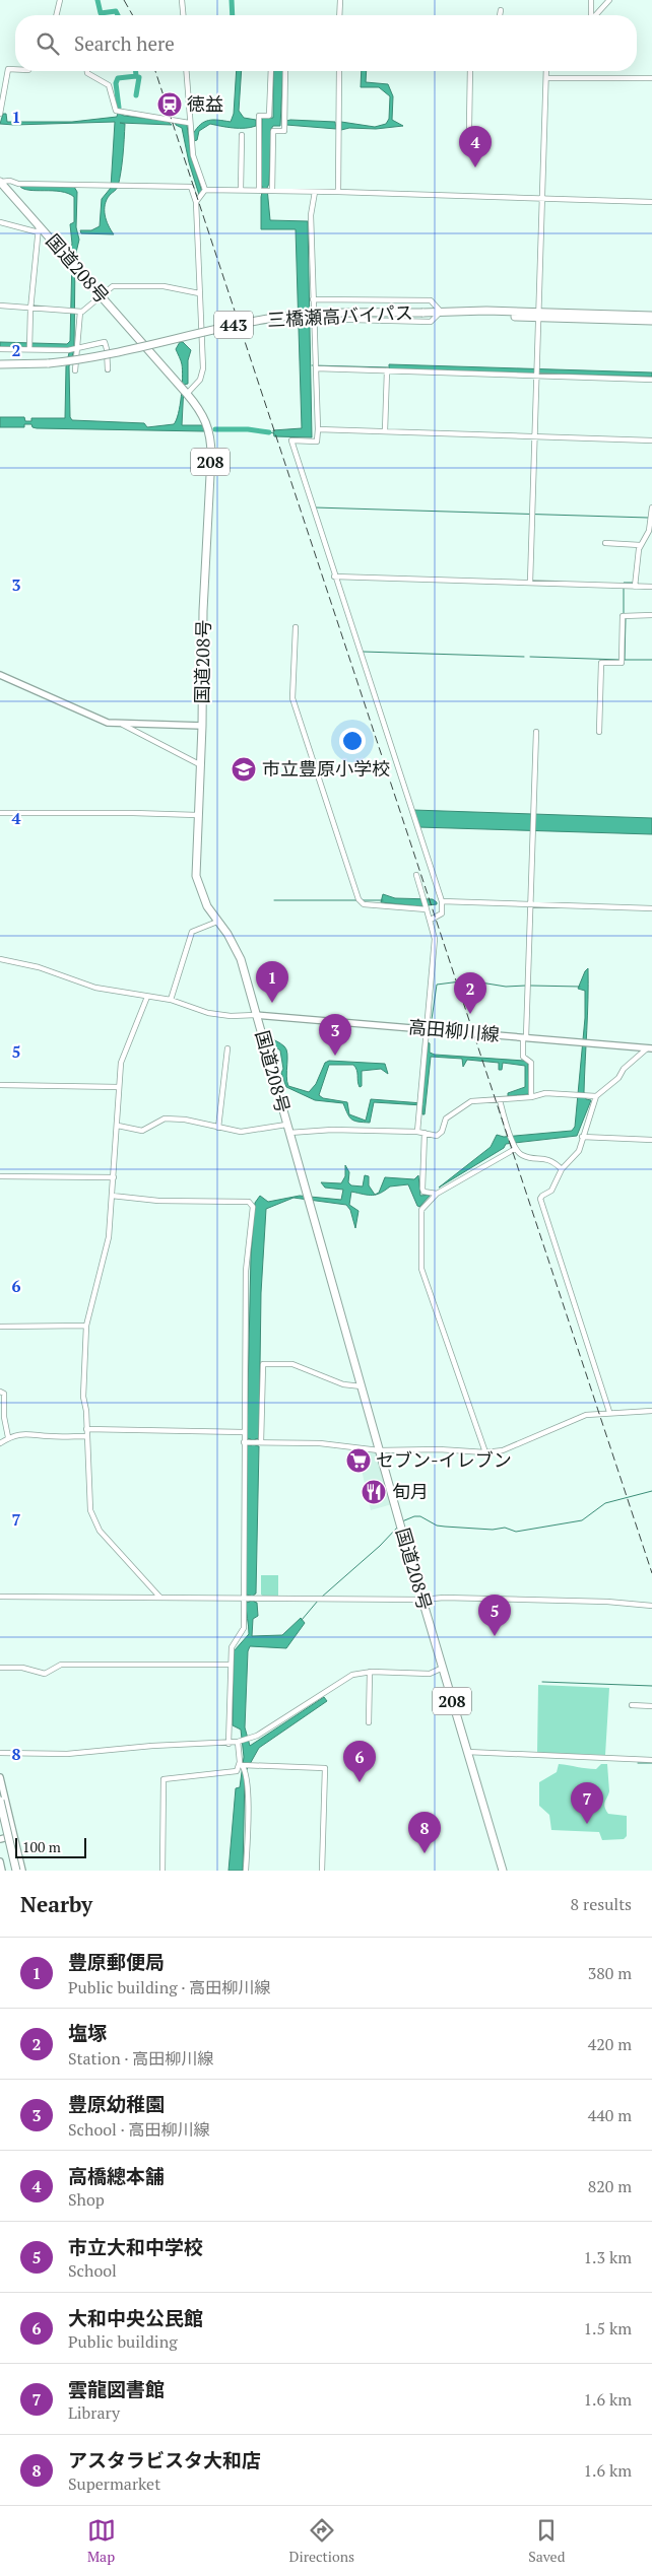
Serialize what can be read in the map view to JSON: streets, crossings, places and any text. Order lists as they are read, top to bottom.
{
  "streets": {
    "highway": [
      "国道208号",
      "三橋瀬高バイパス",
      "443",
      "208"
    ],
    "main road": ["高田柳川線"]
  },
  "crossings": [
    ["国道208号", "高田柳川線"]
  ],
  "places": {
    "station": ["徳益"],
    "school or university": ["市立豊原小学校"],
    "supermarket": ["セブン-イレブン"],
    "restaurant": ["旬月"]
  },
  "scale_bar": "100 m",
  "page": {
    "search": "Search here",
    "pins": [
      "4",
      "1",
      "2",
      "3",
      "5",
      "6",
      "7",
      "8"
    ],
    "scale": "100 m",
    "heading": ["Nearby", "8 results"],
    "list": [
      {
        "mark": "1",
        "name": "豊原郵便局",
        "note": "Public building · 高田柳川線",
        "value": "380 m"
      },
      {
        "mark": "2",
        "name": "塩塚",
        "note": "Station · 高田柳川線",
        "value": "420 m"
      },
      {
        "mark": "3",
        "name": "豊原幼稚園",
        "note": "School · 高田柳川線",
        "value": "440 m"
      },
      {
        "mark": "4",
        "name": "高橋總本舗",
        "note": "Shop",
        "value": "820 m"
      },
      {
        "mark": "5",
        "name": "市立大和中学校",
        "note": "School",
        "value": "1.3 km"
      },
      {
        "mark": "6",
        "name": "大和中央公民館",
        "note": "Public building",
        "value": "1.5 km"
      },
      {
        "mark": "7",
        "name": "雲龍図書館",
        "note": "Library",
        "value": "1.6 km"
      },
      {
        "mark": "8",
        "name": "アスタラビスタ大和店",
        "note": "Supermarket",
        "value": "1.6 km"
      }
    ],
    "nav": ["Map", "Directions", "Saved"]
  },
  "grid": {
    "rows": [
      "1",
      "2",
      "3",
      "4",
      "5",
      "6",
      "7",
      "8"
    ]
  }
}
